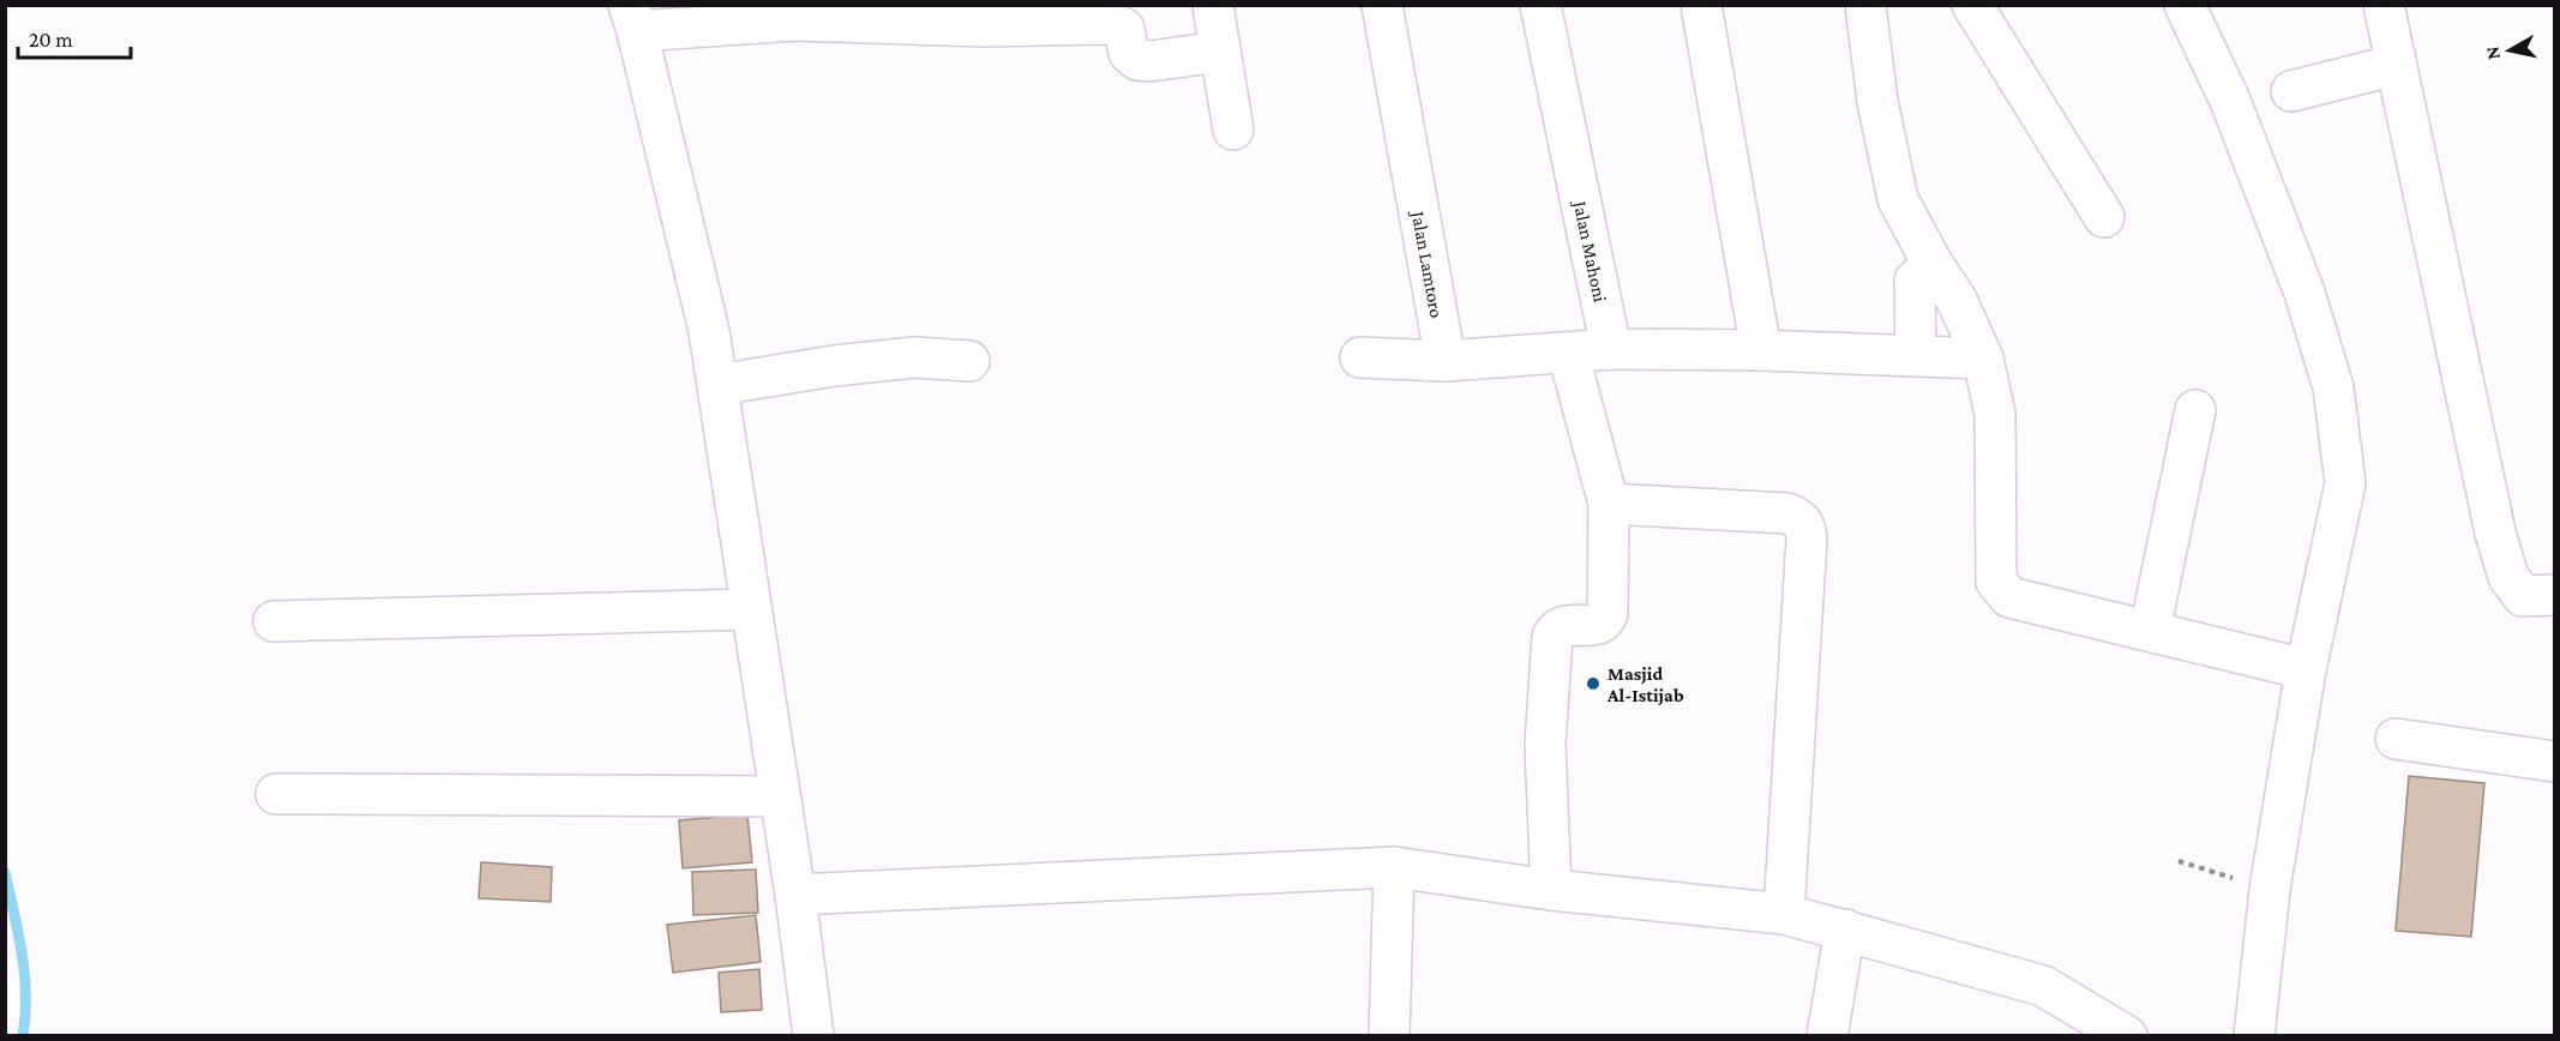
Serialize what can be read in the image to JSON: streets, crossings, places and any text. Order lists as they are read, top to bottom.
{
  "streets": {
    "street": ["Jalan Mahoni", "Jalan Lamtoro"]
  },
  "places": ["Masjid Al-Istijab"],
  "scale_bar": "20 m",
  "north": "left"
}
